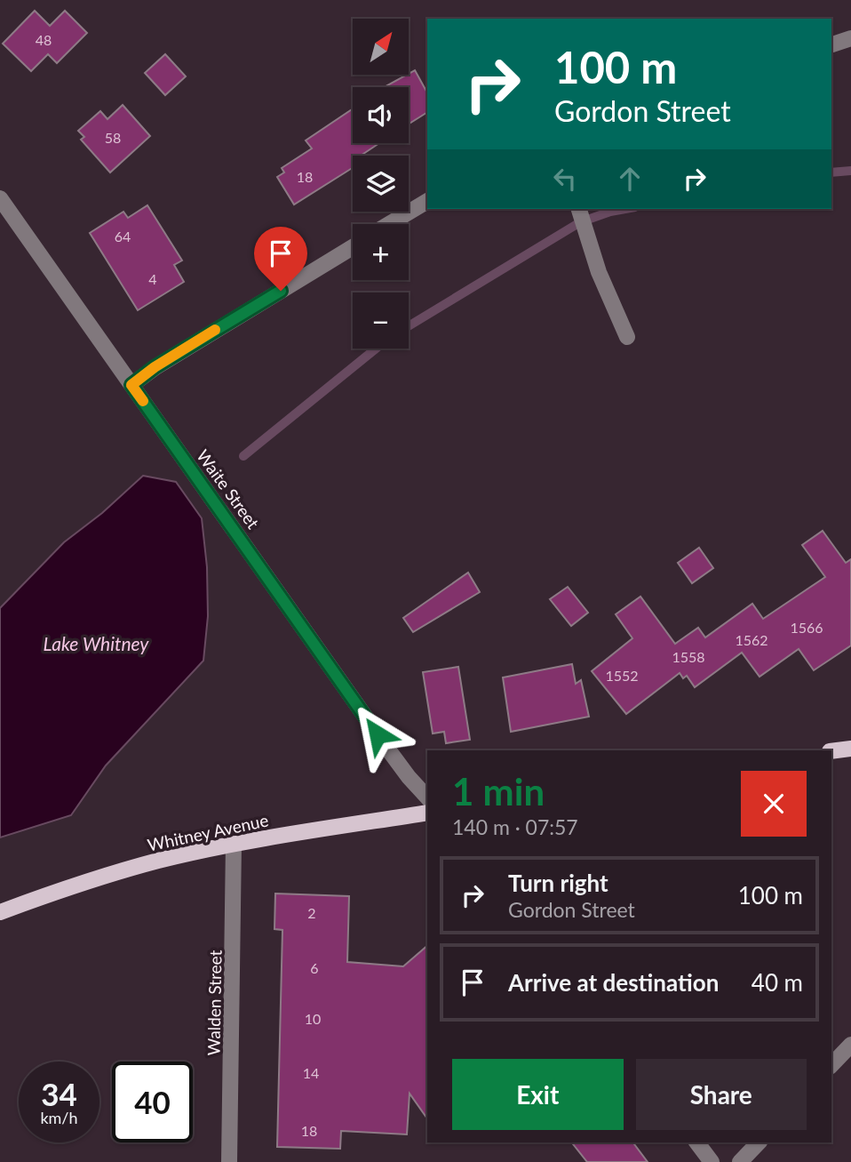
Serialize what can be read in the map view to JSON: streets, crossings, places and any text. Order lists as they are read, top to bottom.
{
  "streets": {
    "main road": ["Whitney Avenue"],
    "street": ["Waite Street", "Walden Street"]
  },
  "crossings": [
    ["Whitney Avenue", "Walden Street"]
  ],
  "water": ["Lake Whitney"],
  "house_numbers": [
    "48",
    "58",
    "18",
    "64",
    "4",
    "1566",
    "1562",
    "1558",
    "1552",
    "2",
    "6",
    "10",
    "14",
    "18"
  ],
  "north": "top right",
  "page": {
    "map_buttons": ["+", "−"],
    "turn": ["100 m", "Gordon Street"],
    "heading": ["1 min", "140 m · 07:57"],
    "list": [
      {
        "name": "Turn right",
        "note": "Gordon Street",
        "value": "100 m"
      },
      {
        "name": "Arrive at destination",
        "value": "40 m"
      }
    ],
    "buttons": ["Exit", "Share"],
    "speed": "34 km/h",
    "limit": "40"
  }
}
